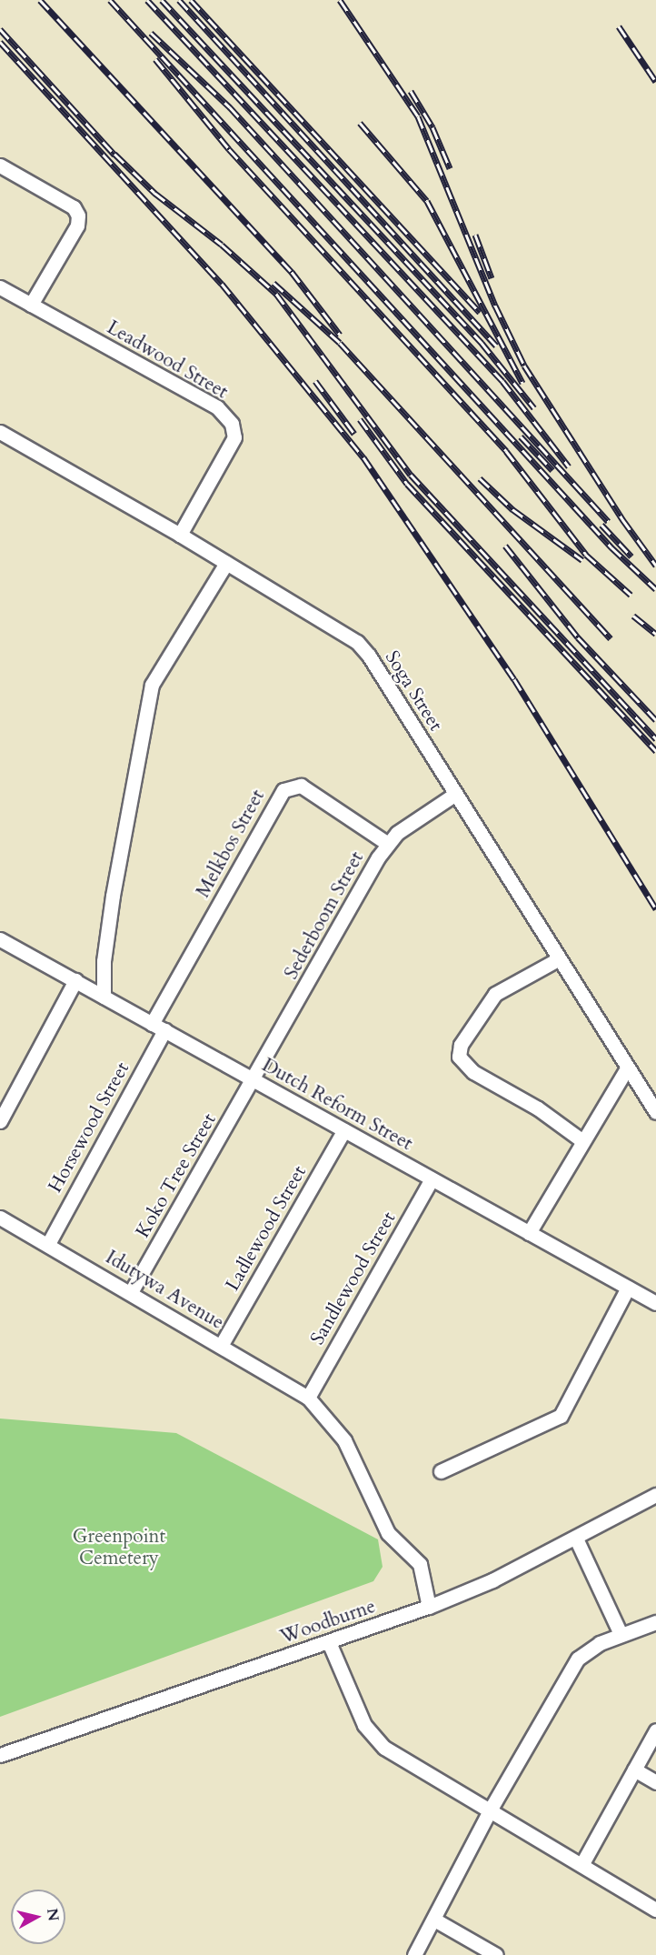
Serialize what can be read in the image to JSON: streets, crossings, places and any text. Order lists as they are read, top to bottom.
{
  "streets": {
    "street": [
      "Leadwood Street",
      "Soga Street",
      "Melkbos Street",
      "Sederboom Street",
      "Dutch Reform Street",
      "Horsewood Street",
      "Koko Tree Street",
      "Ladlewood Street",
      "Sandlewood Street",
      "Idutywa Avenue",
      "Woodburne"
    ]
  },
  "crossings": [
    ["Leadwood Street", "Soga Street"],
    ["Soga Street", "Sederboom Street"],
    ["Melkbos Street", "Sederboom Street"],
    ["Melkbos Street", "Dutch Reform Street"],
    ["Sederboom Street", "Dutch Reform Street"],
    ["Sederboom Street", "Koko Tree Street"],
    ["Dutch Reform Street", "Horsewood Street"],
    ["Dutch Reform Street", "Koko Tree Street"],
    ["Dutch Reform Street", "Ladlewood Street"],
    ["Dutch Reform Street", "Sandlewood Street"],
    ["Horsewood Street", "Idutywa Avenue"],
    ["Koko Tree Street", "Idutywa Avenue"],
    ["Ladlewood Street", "Idutywa Avenue"],
    ["Sandlewood Street", "Idutywa Avenue"],
    ["Idutywa Avenue", "Woodburne"]
  ],
  "parks": ["Greenpoint Cemetery"],
  "north": "right"
}
